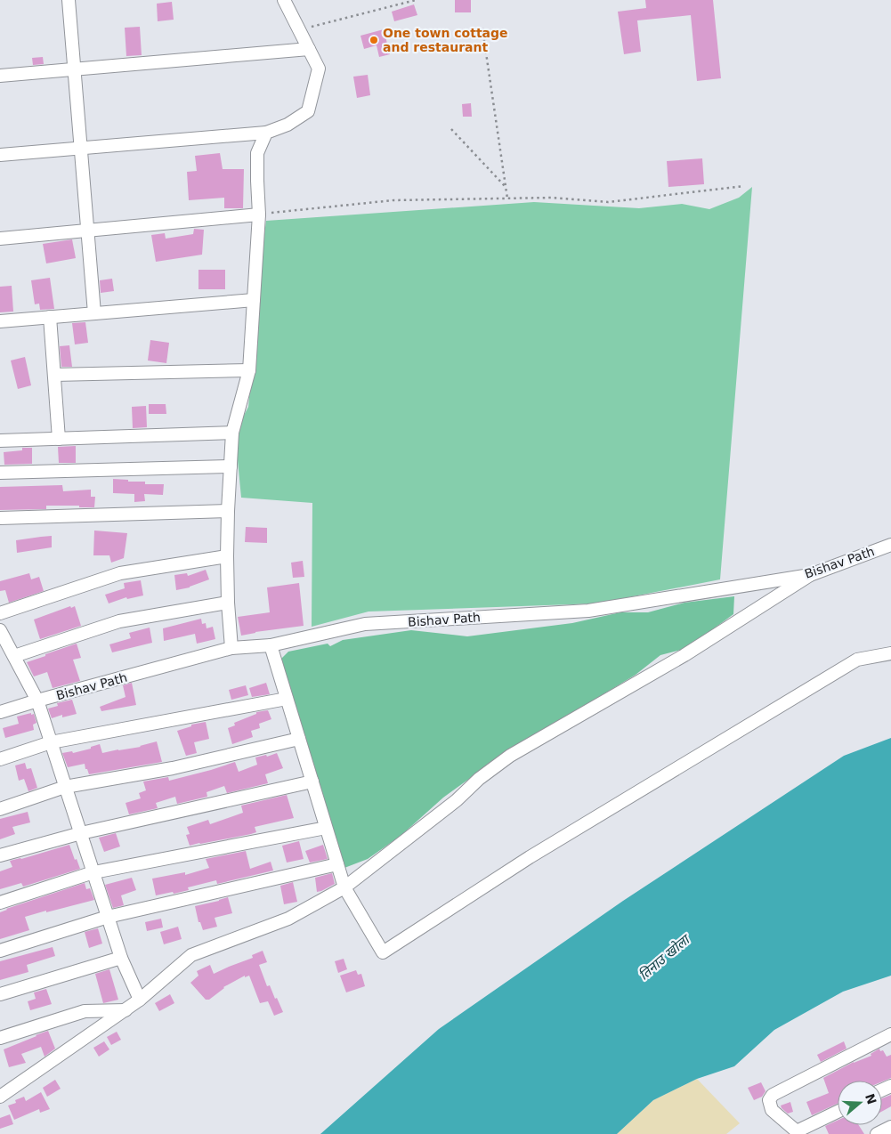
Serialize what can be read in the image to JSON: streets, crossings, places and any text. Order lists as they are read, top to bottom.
{
  "streets": {
    "street": ["Bishav Path"]
  },
  "water": ["तिनाउ खोला"],
  "places": ["One town cottage and restaurant"],
  "north": "right"
}
